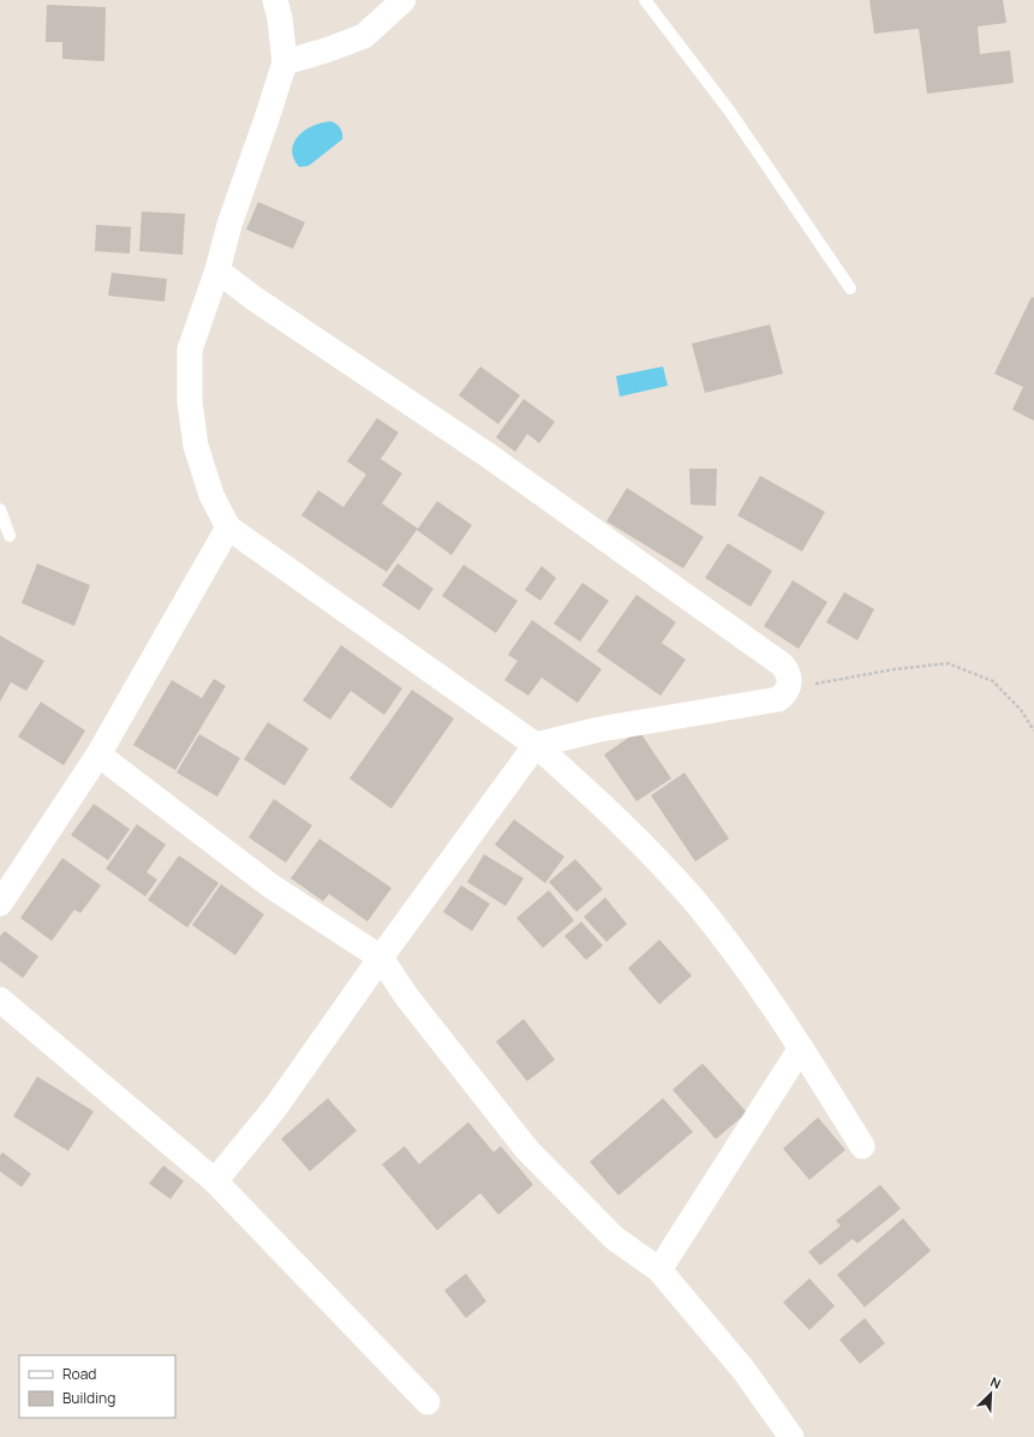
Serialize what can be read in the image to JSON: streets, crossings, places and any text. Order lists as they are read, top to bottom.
{
  "legend": ["Road", "Building"],
  "north": "top right"
}
